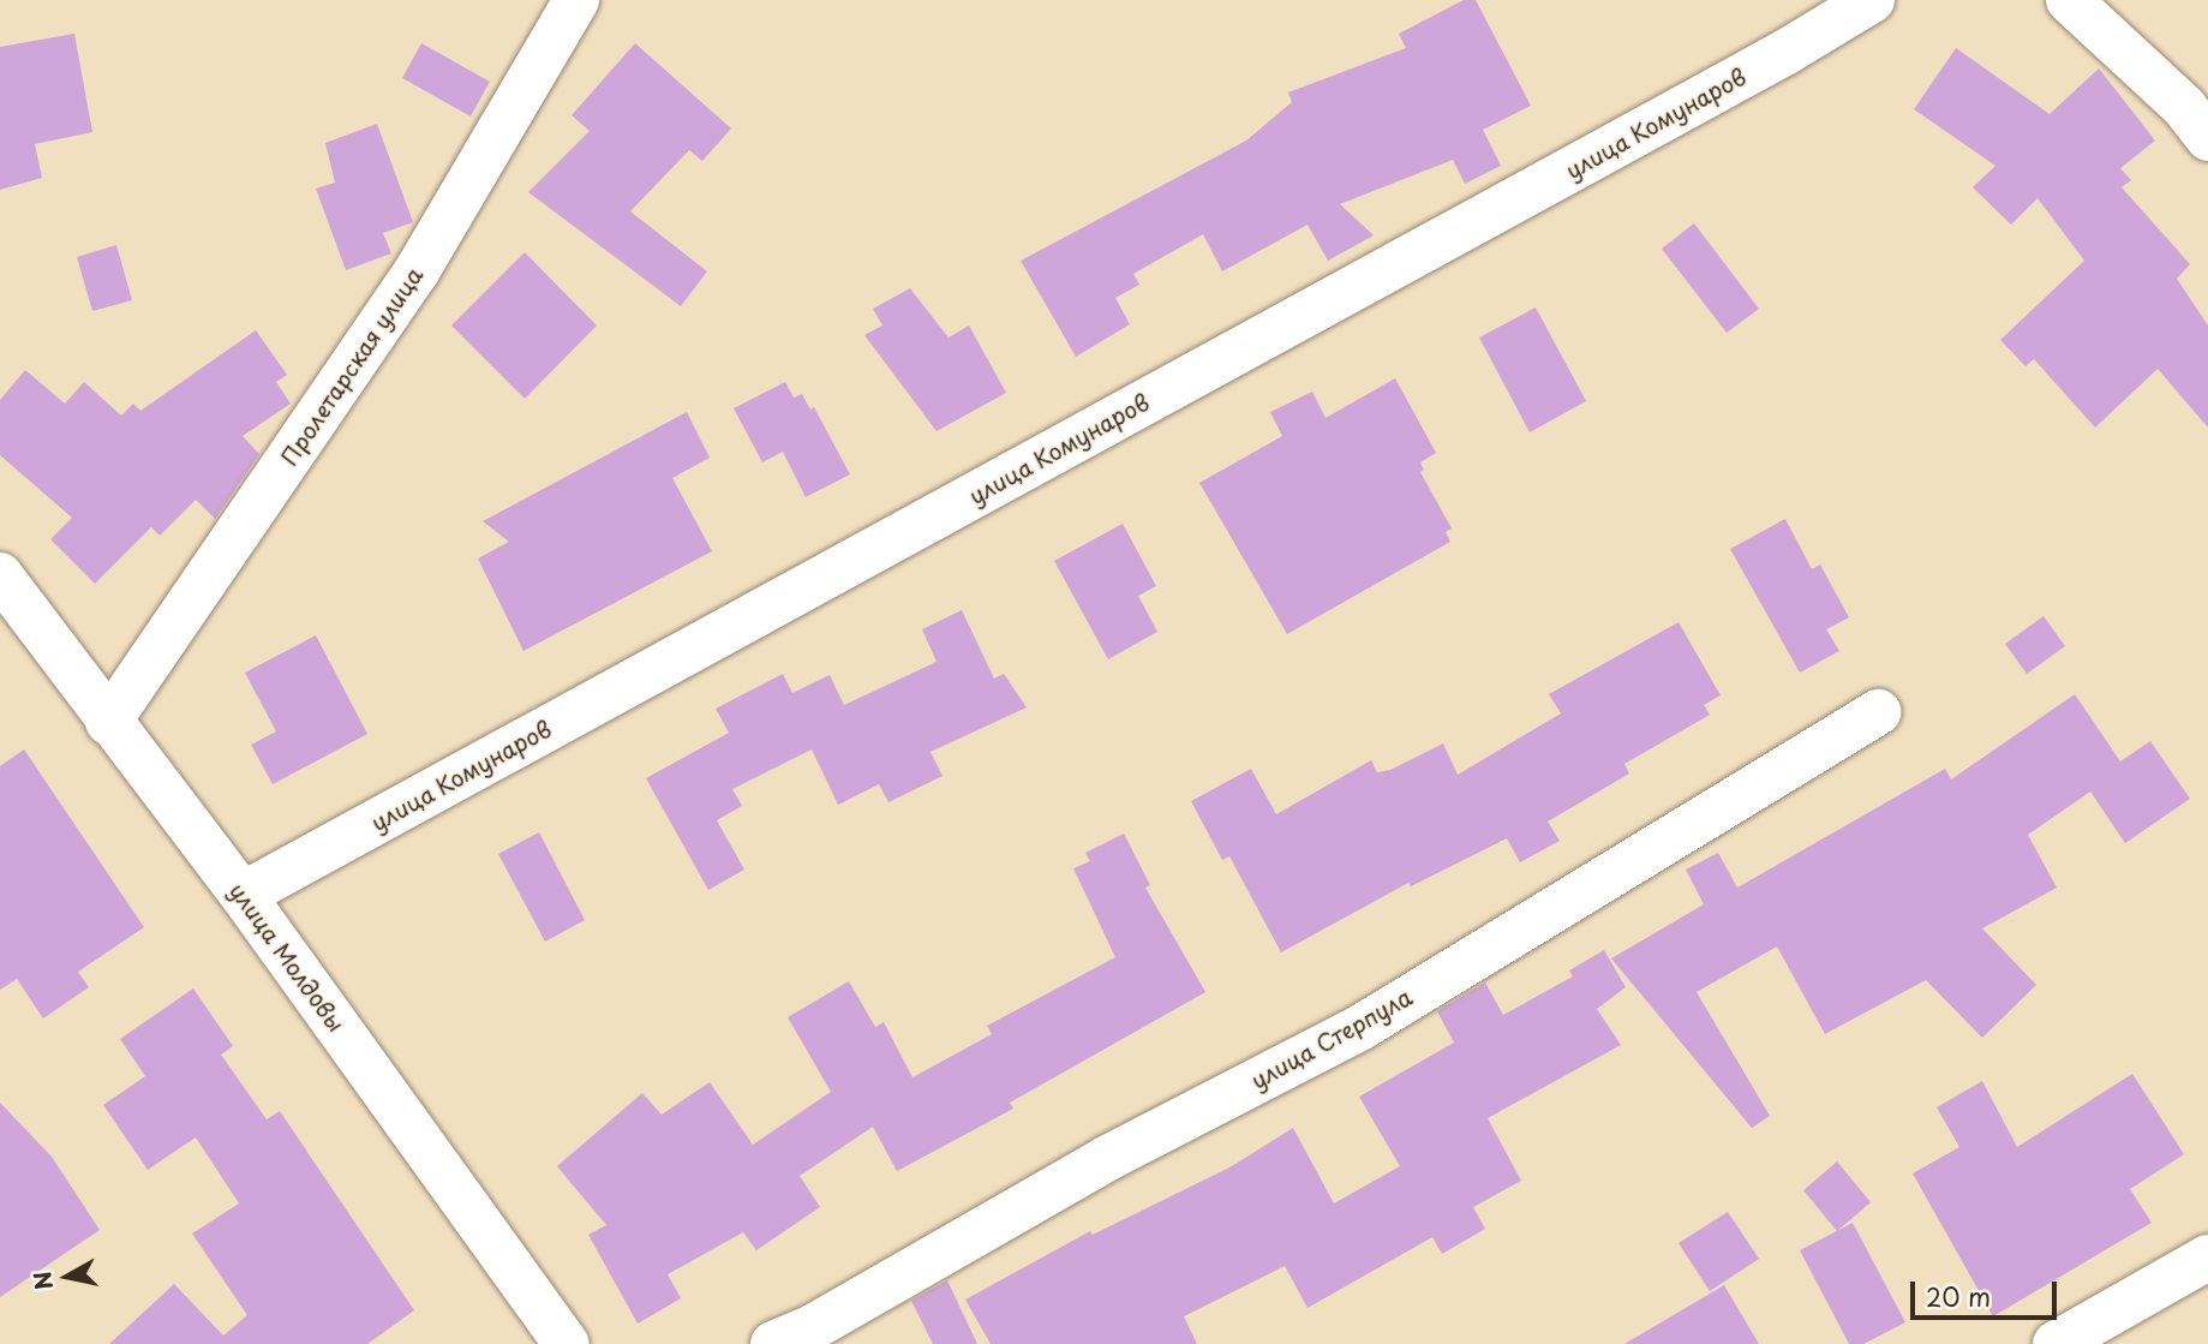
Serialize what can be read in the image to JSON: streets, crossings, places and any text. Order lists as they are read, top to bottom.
{
  "streets": {
    "street": [
      "улица Комунаров",
      "Пролетарская улица",
      "улица Молдовы",
      "улица Стерпула"
    ]
  },
  "crossings": [
    ["улица Комунаров", "улица Молдовы"],
    ["Пролетарская улица", "улица Молдовы"]
  ],
  "scale_bar": "20 m",
  "north": "left"
}
